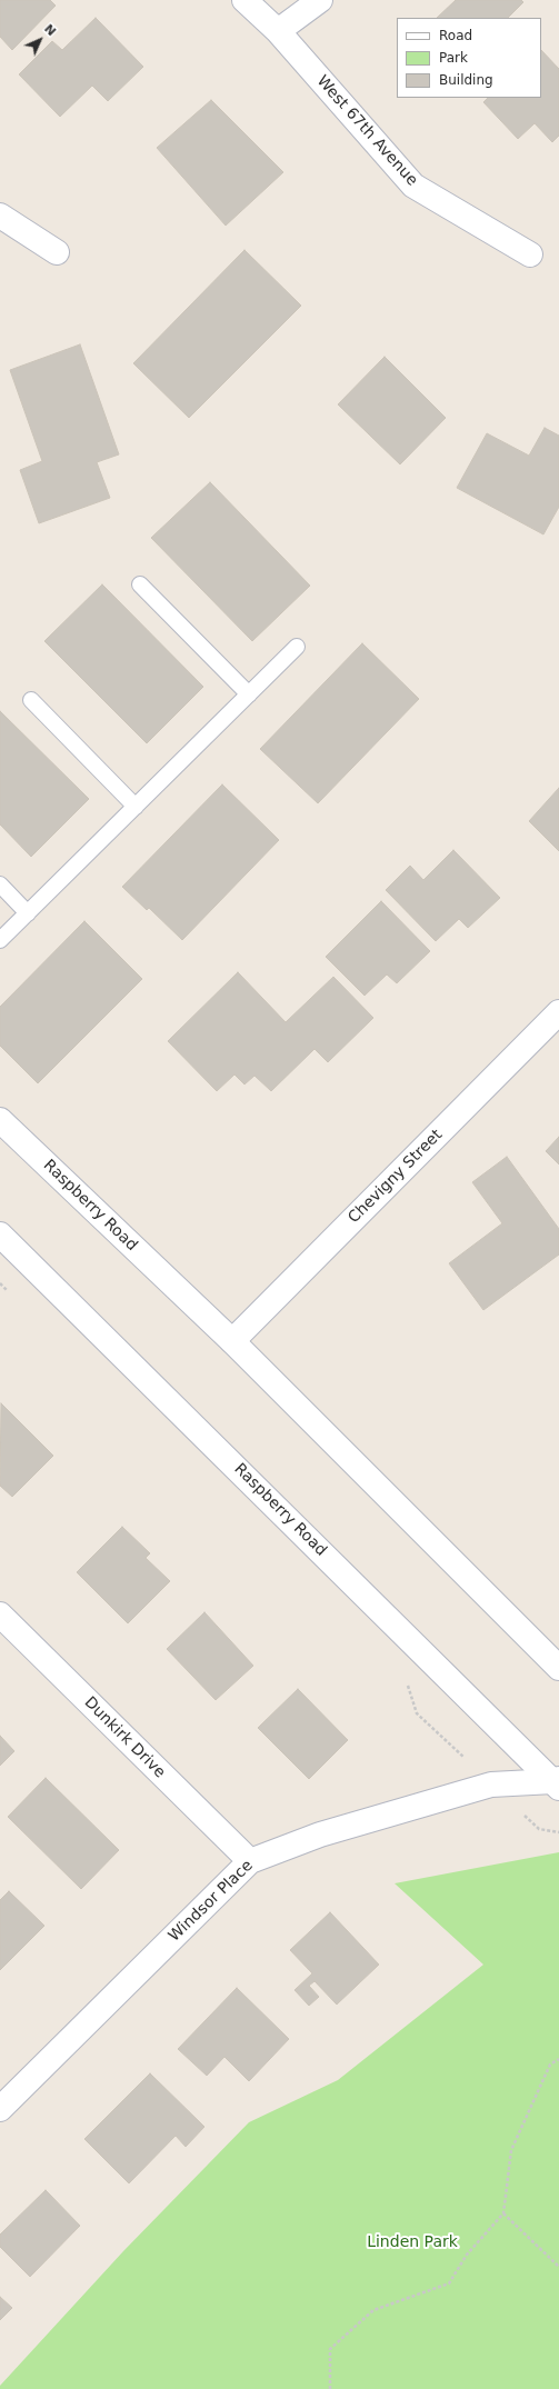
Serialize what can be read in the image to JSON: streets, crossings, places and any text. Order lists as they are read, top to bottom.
{
  "streets": {
    "street": [
      "West 67th Avenue",
      "Chevigny Street",
      "Raspberry Road",
      "Dunkirk Drive",
      "Windsor Place"
    ]
  },
  "crossings": [
    ["Chevigny Street", "Raspberry Road"],
    ["Raspberry Road", "Windsor Place"],
    ["Dunkirk Drive", "Windsor Place"]
  ],
  "parks": ["Linden Park"],
  "legend": ["Road", "Park", "Building"],
  "north": "top right"
}
